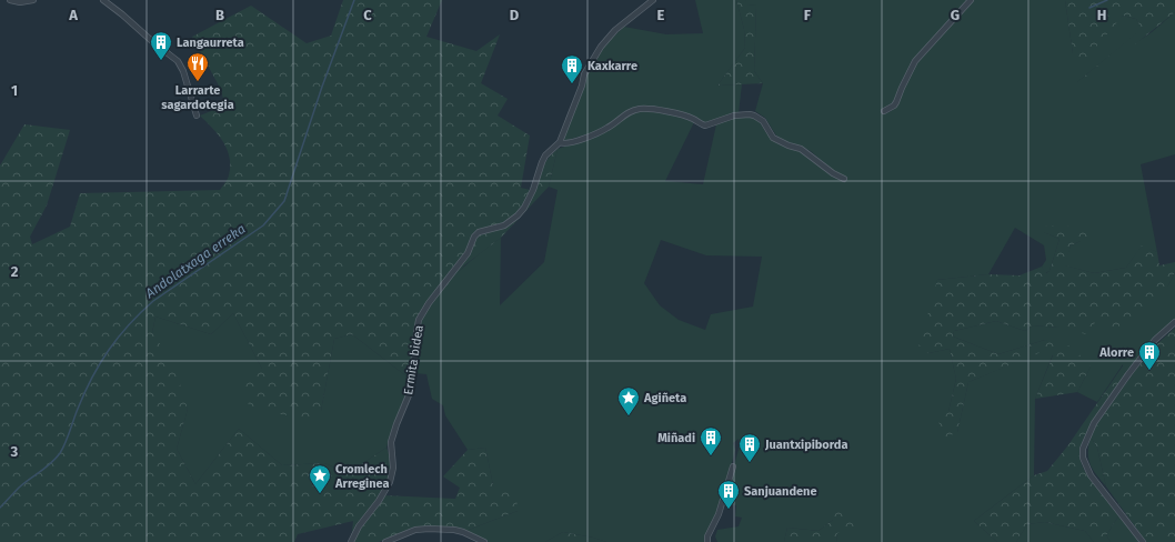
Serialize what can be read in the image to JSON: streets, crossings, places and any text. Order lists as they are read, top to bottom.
{
  "streets": {
    "street": ["Ermita bidea"]
  },
  "water": ["Andolatxaga erreka"],
  "places": {
    "building": [
      "Langaurreta",
      "Kaxkarre",
      "Alorre",
      "Miñadi",
      "Juantxipiborda",
      "Sanjuandene"
    ],
    "restaurant": ["Larrarte sagardotegia"],
    "place": ["Agiñeta", "Cromlech Arreginea"]
  },
  "grid": {
    "columns": [
      "A",
      "B",
      "C",
      "D",
      "E",
      "F",
      "G",
      "H"
    ],
    "rows": ["1", "2", "3"]
  }
}
